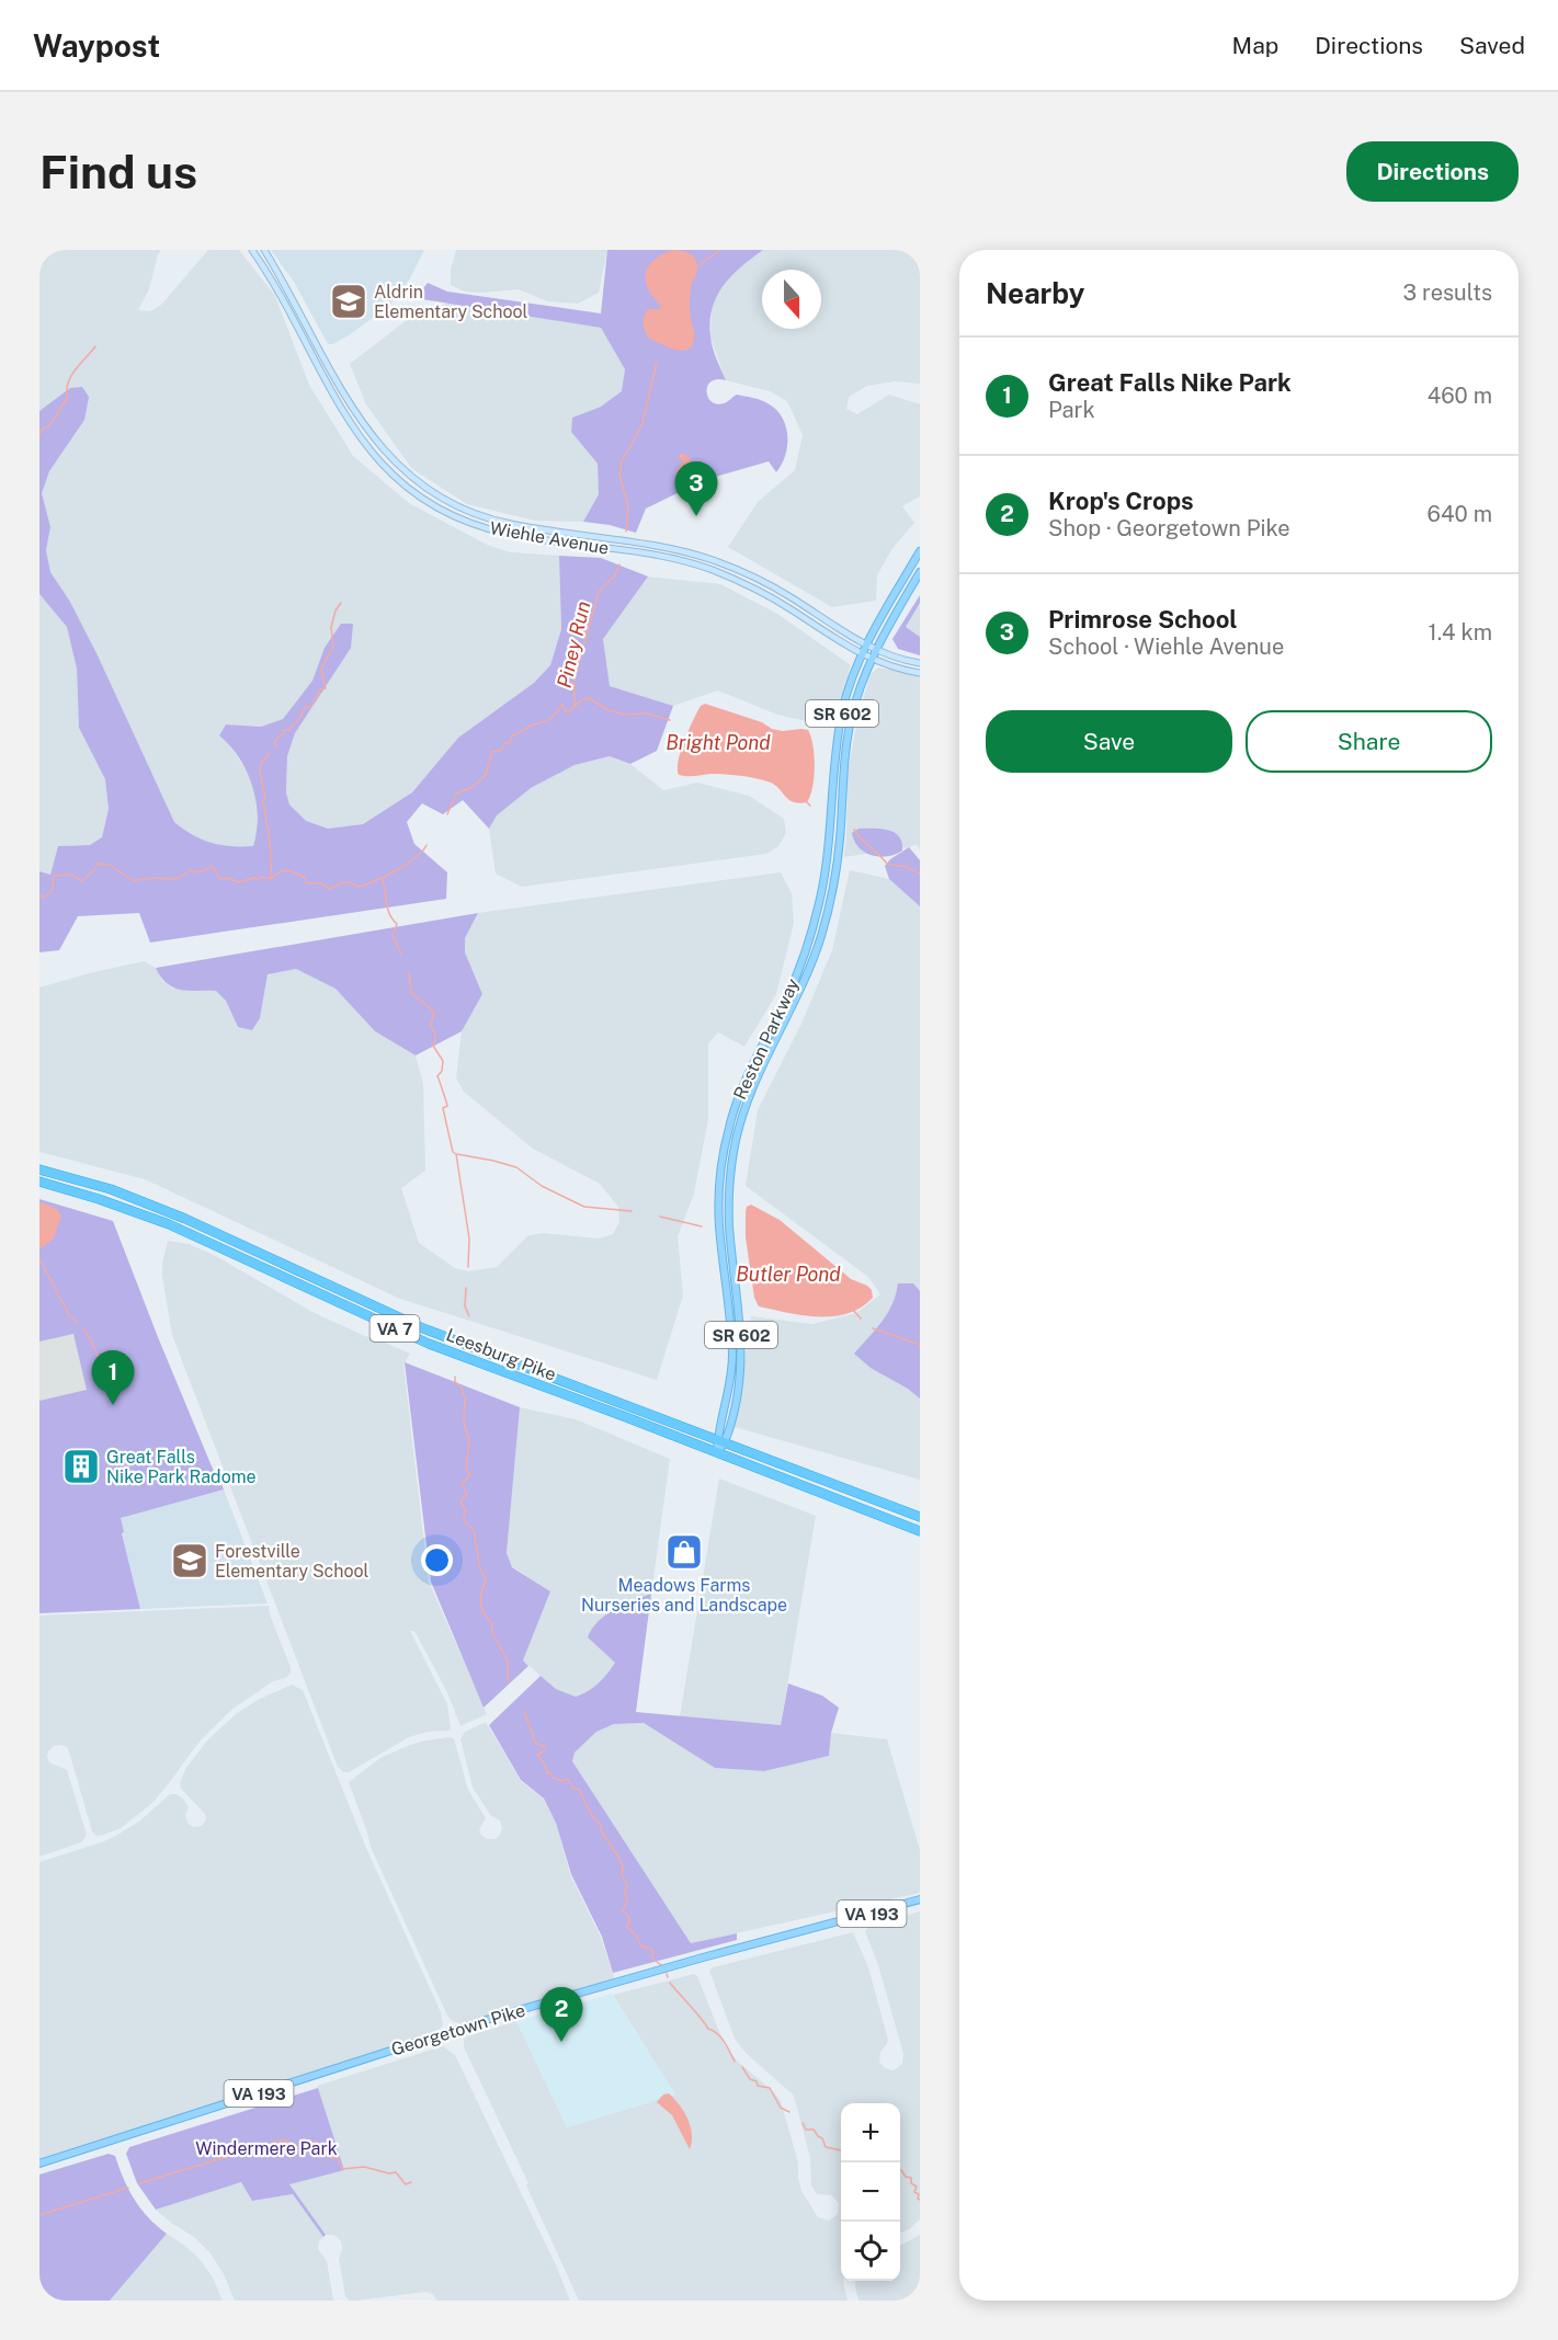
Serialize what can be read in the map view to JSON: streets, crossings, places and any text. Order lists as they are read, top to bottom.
{
  "streets": {
    "highway": ["VA 7", "Leesburg Pike"],
    "main road": [
      "Wiehle Avenue",
      "SR 602",
      "Reston Parkway",
      "VA 193",
      "Georgetown Pike"
    ]
  },
  "crossings": [
    ["Wiehle Avenue", "Reston Parkway"],
    ["Reston Parkway", "Leesburg Pike"]
  ],
  "water": ["Piney Run", "Bright Pond", "Butler Pond"],
  "parks": ["Windermere Park"],
  "places": {
    "school or university": ["Aldrin Elementary School", "Forestville Elementary School"],
    "building": ["Great Falls Nike Park Radome"],
    "shop": ["Meadows Farms Nurseries and Landscape"]
  },
  "north": "bottom",
  "page": {
    "header": "Waypost",
    "nav": ["Map", "Directions", "Saved"],
    "buttons": [
      "Directions",
      ["Save", "Share"]
    ],
    "title": "Find us",
    "heading": ["Nearby", "3 results"],
    "list": [
      {
        "mark": "1",
        "name": "Great Falls Nike Park",
        "note": "Park",
        "value": "460 m"
      },
      {
        "mark": "2",
        "name": "Krop's Crops",
        "note": "Shop · Georgetown Pike",
        "value": "640 m"
      },
      {
        "mark": "3",
        "name": "Primrose School",
        "note": "School · Wiehle Avenue",
        "value": "1.4 km"
      }
    ],
    "pins": ["3", "1", "2"],
    "map_buttons": ["+", "−"]
  }
}
